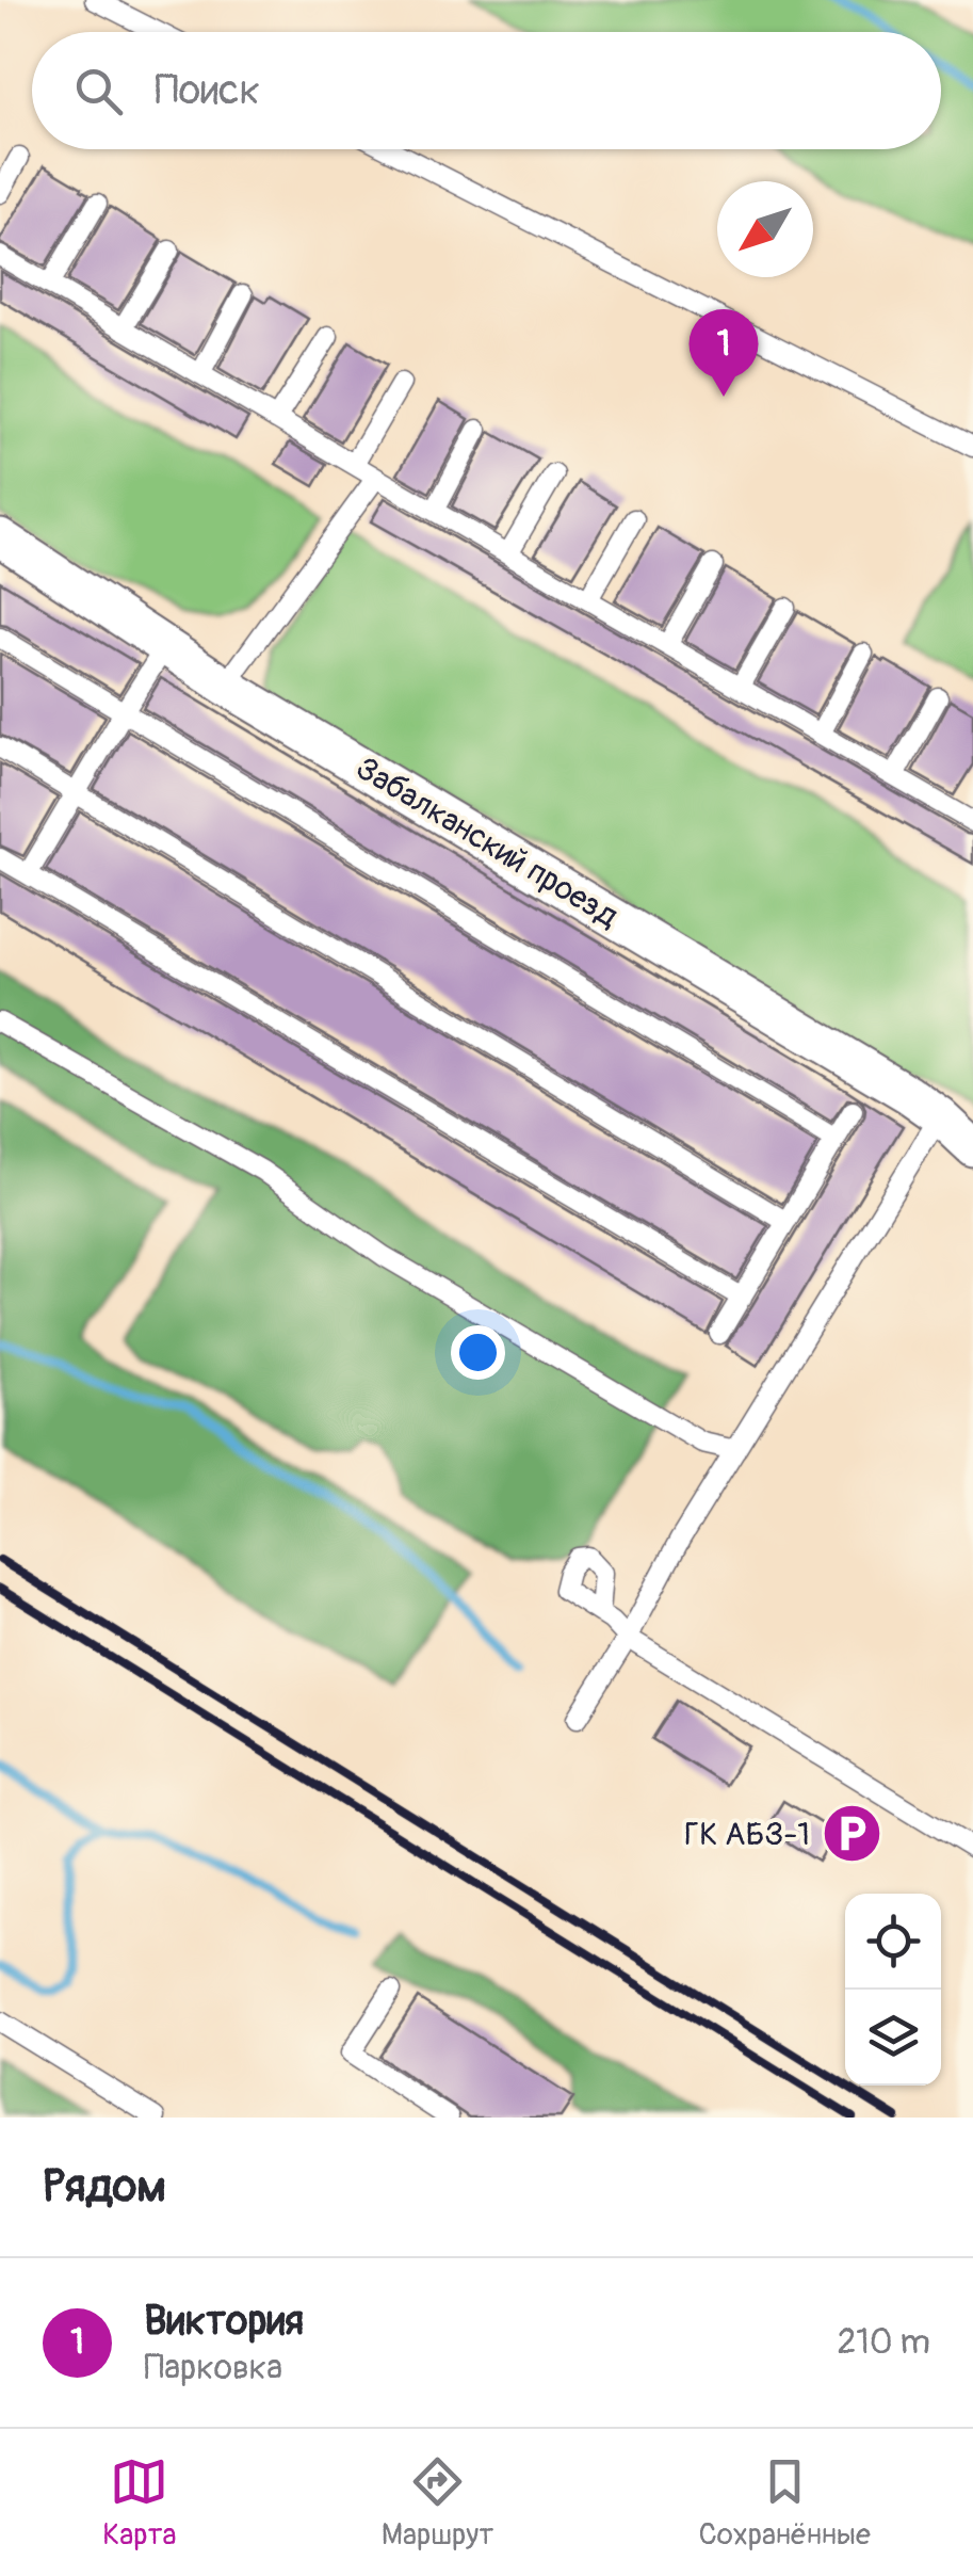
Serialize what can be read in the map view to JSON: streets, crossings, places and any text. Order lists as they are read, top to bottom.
{
  "streets": {
    "street": ["Забалканский проезд"]
  },
  "places": {
    "parking": ["ГК АБЗ-1"]
  },
  "north": "bottom left",
  "page": {
    "search": "Поиск",
    "pins": "1",
    "heading": "Рядом",
    "list": [
      {
        "mark": "1",
        "name": "Виктория",
        "note": "Парковка",
        "value": "210 m"
      }
    ],
    "nav": ["Карта", "Маршрут", "Сохранённые"]
  }
}
